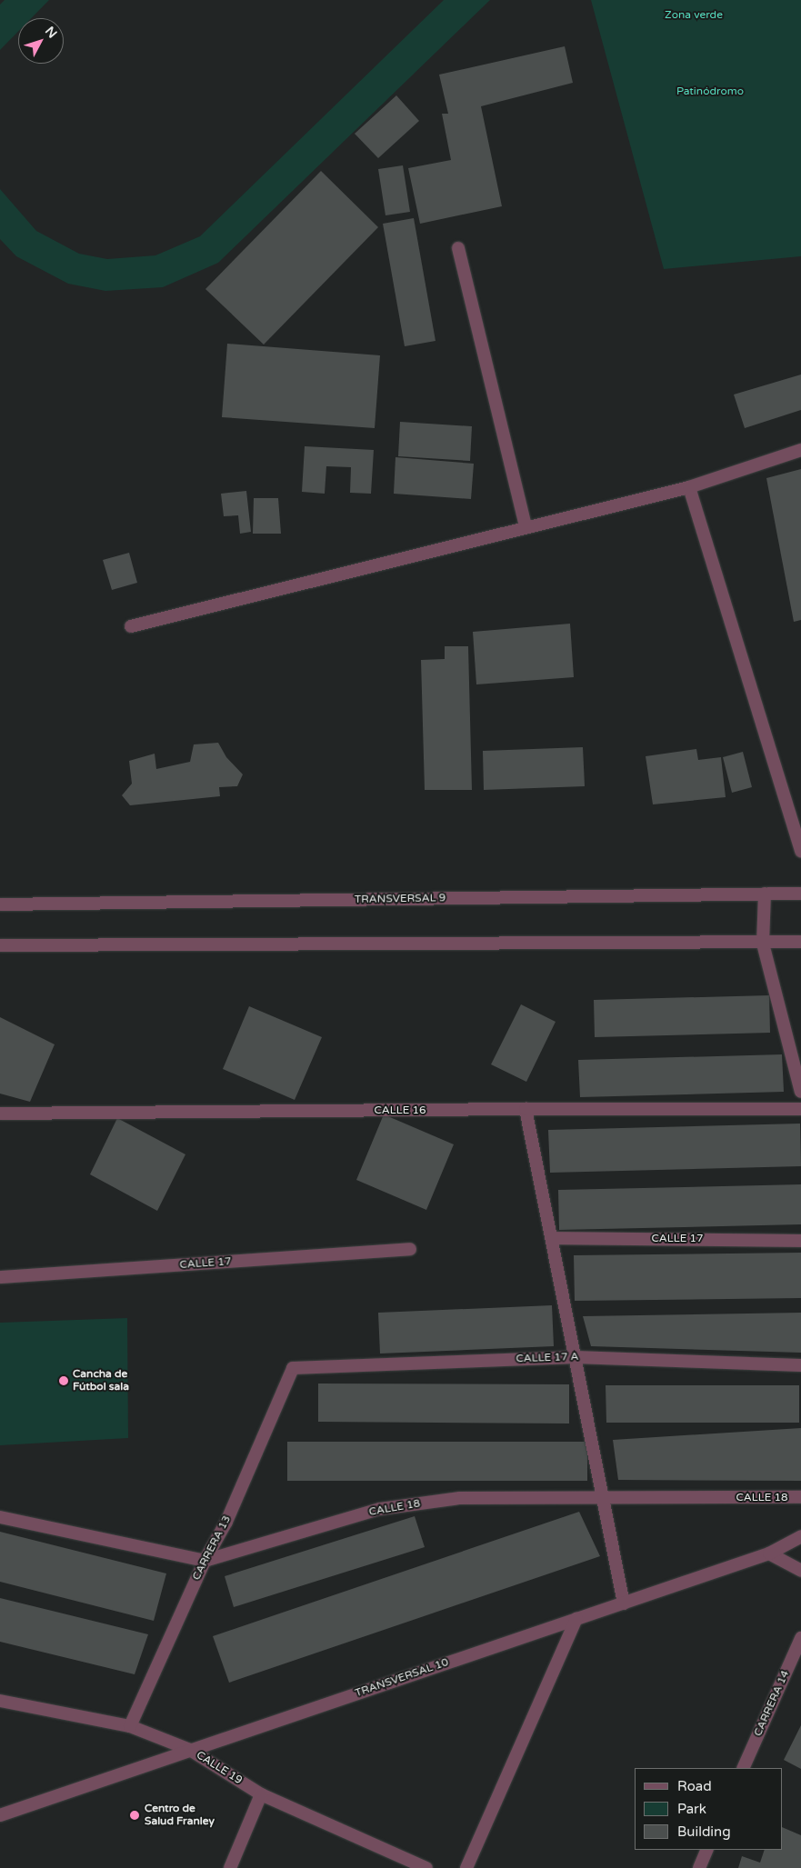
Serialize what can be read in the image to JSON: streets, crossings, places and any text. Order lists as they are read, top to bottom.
{
  "streets": {
    "street": [
      "TRANSVERSAL 9",
      "CALLE 16",
      "CALLE 17",
      "CALLE 17 A",
      "CALLE 18",
      "CARRERA 13",
      "TRANSVERSAL 10",
      "CARRERA 14",
      "CALLE 19"
    ]
  },
  "crossings": [
    ["CALLE 17 A", "CARRERA 13"],
    ["CALLE 18", "CARRERA 13"],
    ["CARRERA 13", "CALLE 19"],
    ["TRANSVERSAL 10", "CALLE 19"]
  ],
  "parks": ["Zona verde", "Patinódromo"],
  "places": ["Cancha de Fútbol sala", "Centro de Salud Franley"],
  "legend": ["Road", "Park", "Building"],
  "north": "top right"
}
